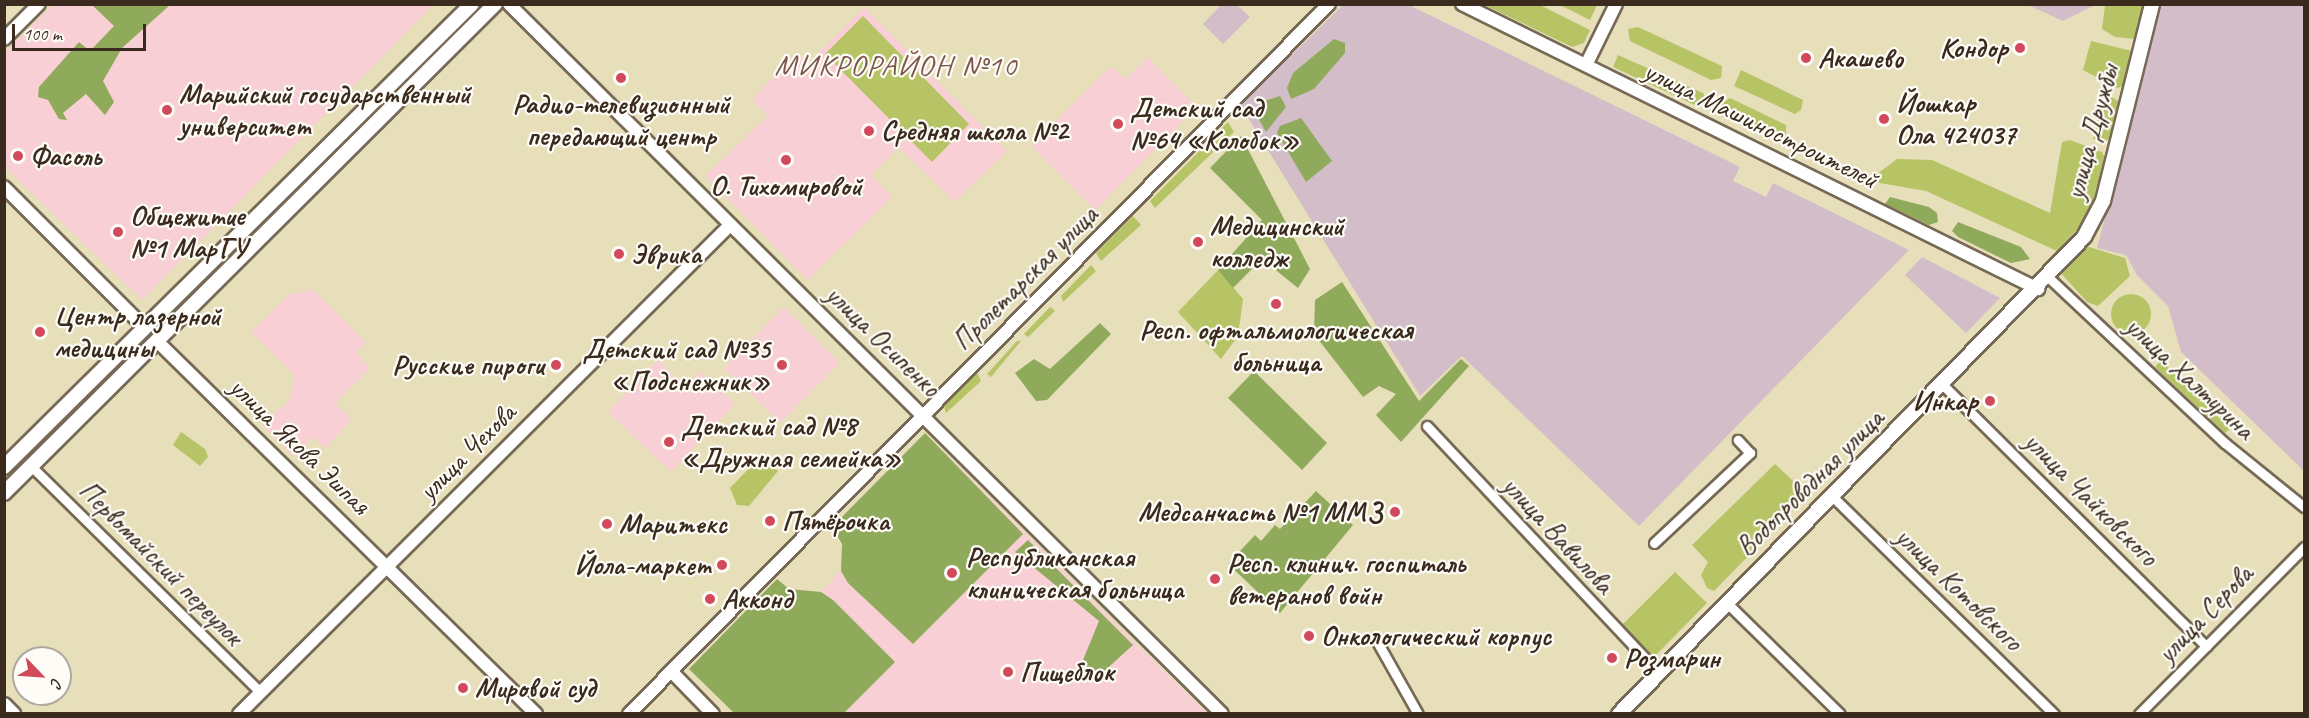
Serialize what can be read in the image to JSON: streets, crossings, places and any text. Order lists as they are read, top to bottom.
{
  "streets": {
    "main road": ["улица Дружбы", "улица Якова Эшпая", "Водопроводная улица"],
    "street": [
      "улица Машиностроителей",
      "Пролетарская улица",
      "улица Осипенко",
      "улица Халтурина",
      "улица Чехова",
      "улица Чайковского",
      "улица Вавилова",
      "Первомайский переулок",
      "улица Котовского",
      "улица Серова"
    ]
  },
  "crossings": [
    ["улица Машиностроителей", "улица Дружбы"],
    ["улица Машиностроителей", "Водопроводная улица"],
    ["улица Дружбы", "улица Халтурина"],
    ["улица Дружбы", "Водопроводная улица"],
    ["Пролетарская улица", "улица Осипенко"],
    ["улица Осипенко", "улица Чехова"],
    ["улица Якова Эшпая", "улица Чехова"],
    ["улица Чехова", "Первомайский переулок"],
    ["Водопроводная улица", "улица Чайковского"],
    ["Водопроводная улица", "улица Вавилова"],
    ["Водопроводная улица", "улица Котовского"],
    ["улица Чайковского", "улица Серова"]
  ],
  "districts": ["МИКРОРАЙОН №10"],
  "places": [
    "Кондор",
    "Акашево",
    "Радио-телевизионный передающий центр",
    "Марийский государственный университет",
    "Йошкар Ола 424037",
    "Детский сад №64 «Колобок»",
    "Средняя школа №2",
    "Фасоль",
    "О. Тихомировой",
    "Общежитие №1 МарГУ",
    "Медицинский колледж",
    "Эврика",
    "Респ. офтальмологическая больница",
    "Центр лазерной медицины",
    "Русские пироги",
    "Детский сад №35 «Подснежник»",
    "Инкар",
    "Детский сад №8 «Дружная семейка»",
    "Медсанчасть №1 ММЗ",
    "Пятёрочка",
    "Маритекс",
    "Йола-маркет",
    "Республиканская клиническая больница",
    "Респ. клинич. госпиталь ветеранов войн",
    "Акконд",
    "Онкологический корпус",
    "Розмарин",
    "Пищеблок",
    "Мировой суд"
  ],
  "scale_bar": "100 m",
  "north": "bottom right"
}
